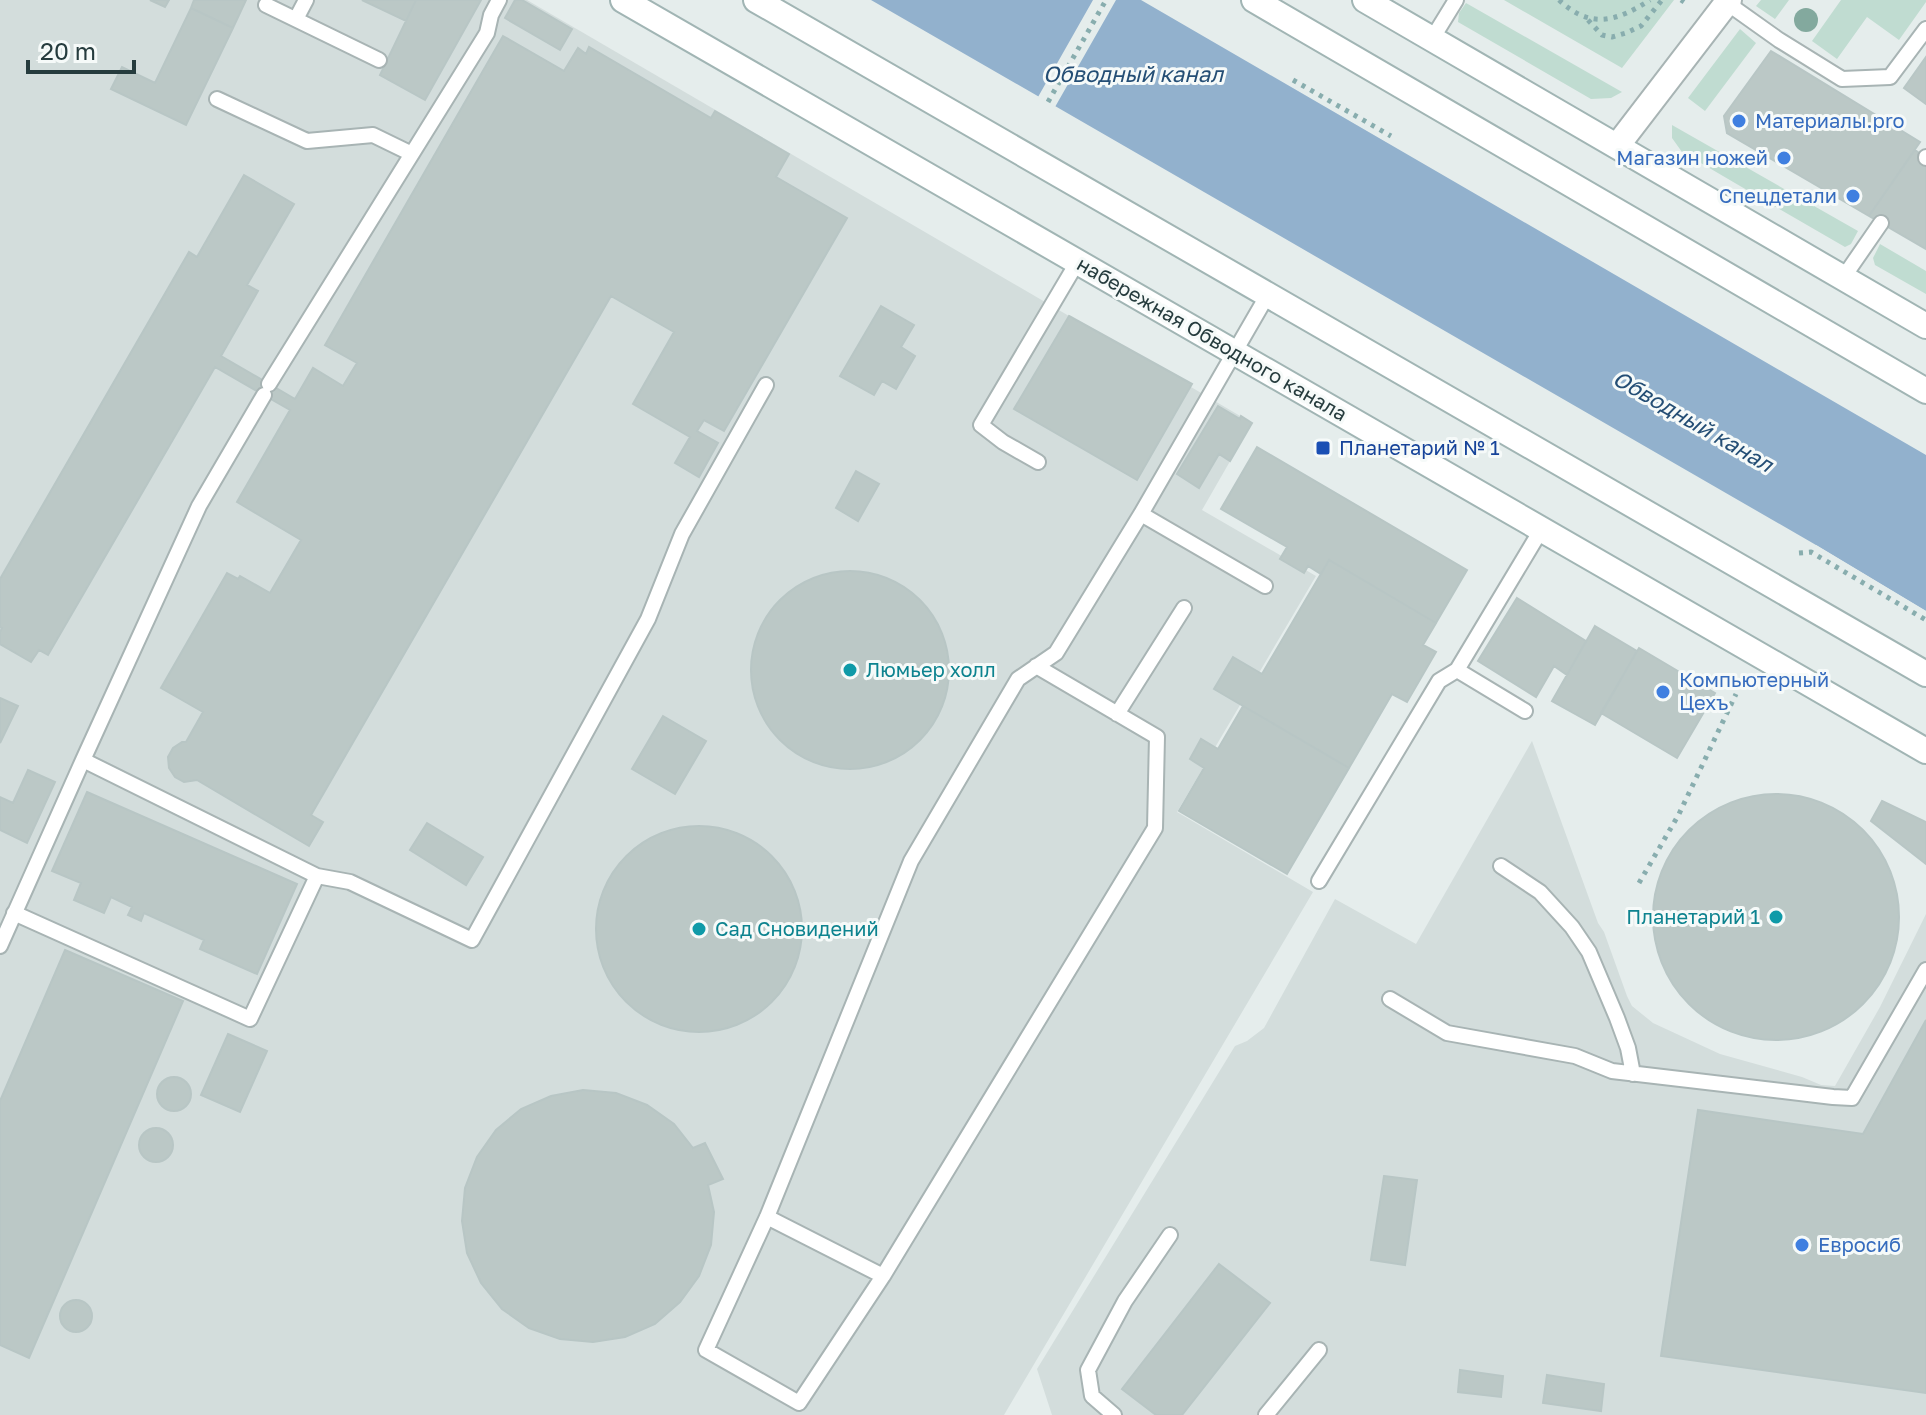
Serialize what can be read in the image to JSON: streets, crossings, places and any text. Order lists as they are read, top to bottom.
{
  "streets": {
    "main road": ["набережная Обводного канала"]
  },
  "water": ["Обводный канал"],
  "places": {
    "other": [
      "Материалы.pro",
      "Магазин ножей",
      "Спецдетали",
      "Люмьер холл",
      "Компьютерный Цехъ",
      "Планетарий 1",
      "Сад Сновидений",
      "Евросиб"
    ],
    "transit": ["Планетарий № 1"]
  },
  "scale_bar": "20 m"
}
